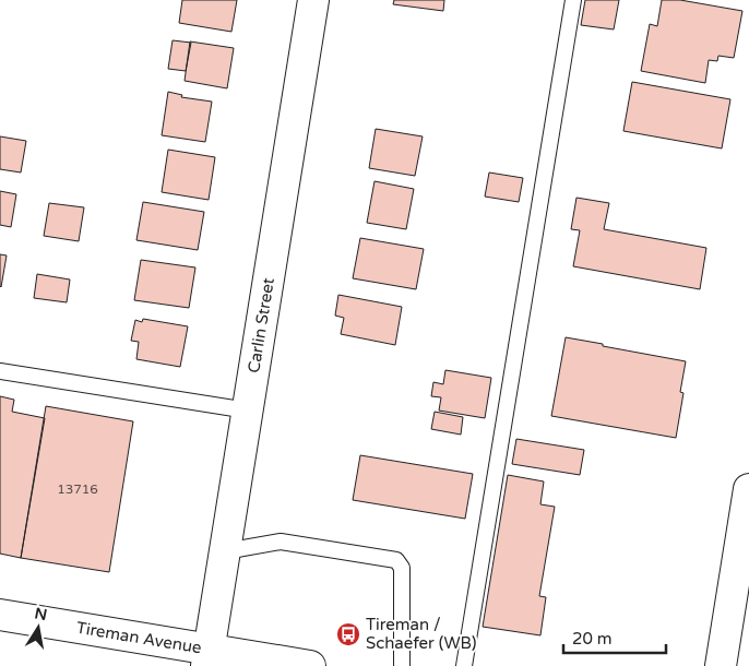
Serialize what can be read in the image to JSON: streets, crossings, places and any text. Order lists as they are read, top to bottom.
{
  "streets": {
    "street": ["Carlin Street", "Tireman Avenue"]
  },
  "crossings": [
    ["Carlin Street", "Tireman Avenue"]
  ],
  "places": {
    "bus stop": ["Tireman / Schaefer (WB)"]
  },
  "house_numbers": ["13716"],
  "scale_bar": "20 m",
  "north": "top"
}
